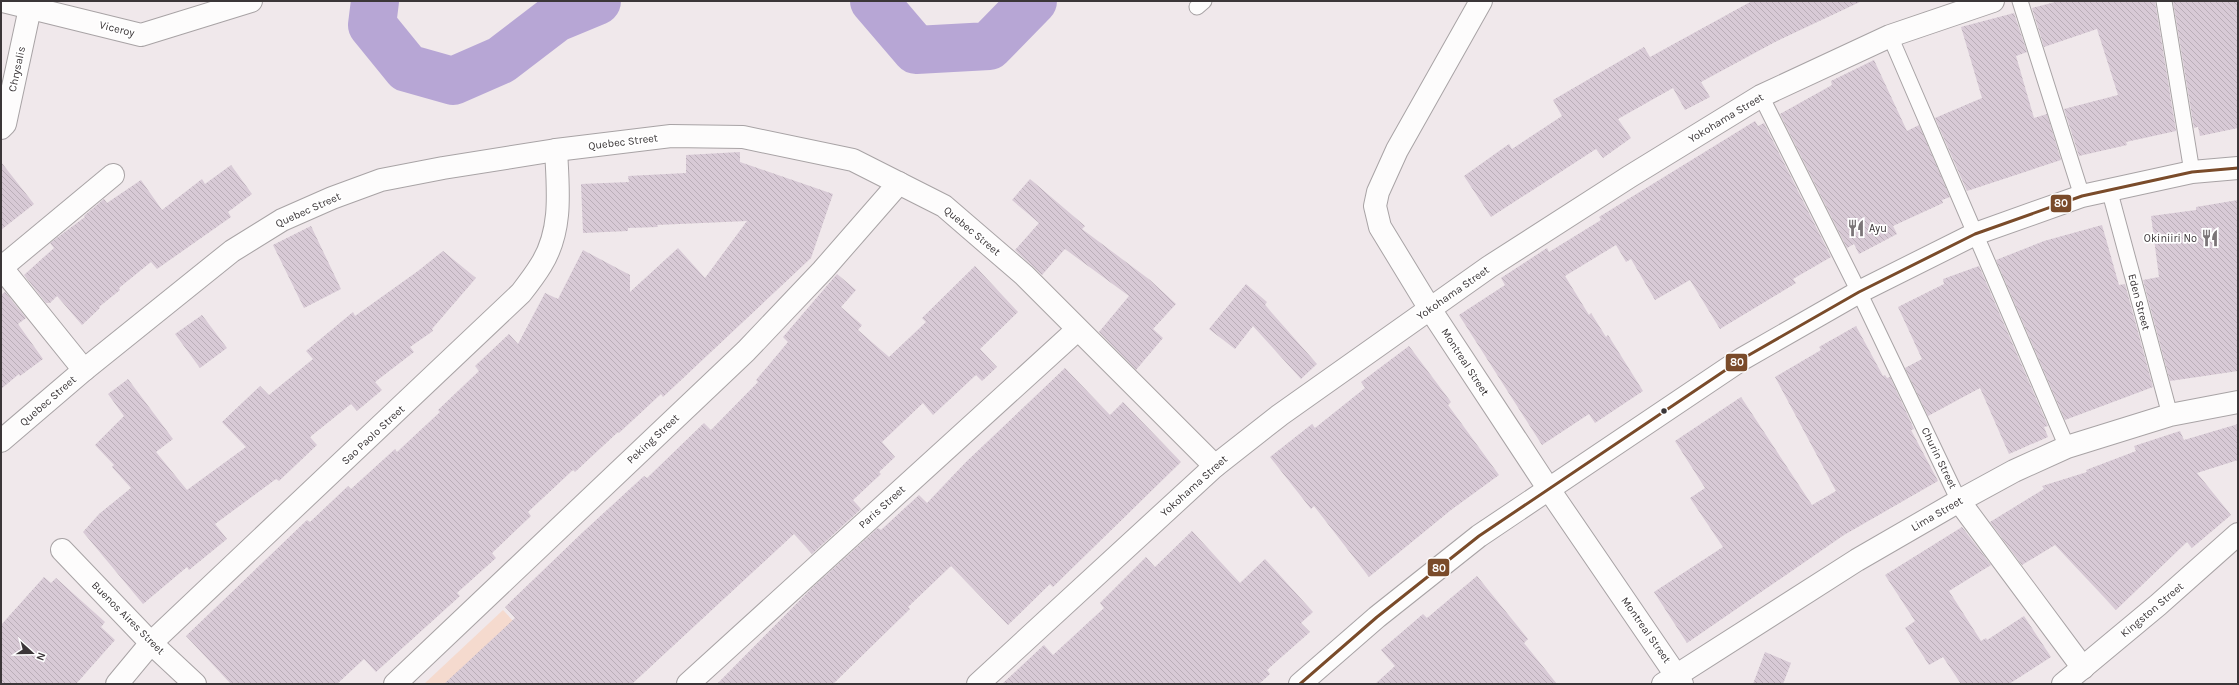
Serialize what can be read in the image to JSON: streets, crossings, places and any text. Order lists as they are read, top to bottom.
{
  "streets": {
    "street": [
      "Viceroy",
      "Chrysalis",
      "Yokohama Street",
      "Quebec Street",
      "Montreal Street",
      "Sao Paolo Street",
      "Peking Street",
      "Churin Street",
      "Paris Street",
      "Lima Street",
      "Kingston Street",
      "Buenos Aires Street"
    ],
    "lane": ["Eden Street"]
  },
  "crossings": [
    ["Viceroy", "Chrysalis"],
    ["Yokohama Street", "Quebec Street"],
    ["Yokohama Street", "Montreal Street"],
    ["Yokohama Street", "Churin Street"],
    ["Quebec Street", "Sao Paolo Street"],
    ["Quebec Street", "Peking Street"],
    ["Quebec Street", "Paris Street"],
    ["Eden Street", "Lima Street"],
    ["Montreal Street", "Lima Street"],
    ["Sao Paolo Street", "Buenos Aires Street"],
    ["Churin Street", "Lima Street"],
    ["Churin Street", "Kingston Street"]
  ],
  "places": {
    "restaurant": ["Ayu", "Okiniiri No"]
  },
  "lines": ["transit line 80"],
  "north": "right"
}
